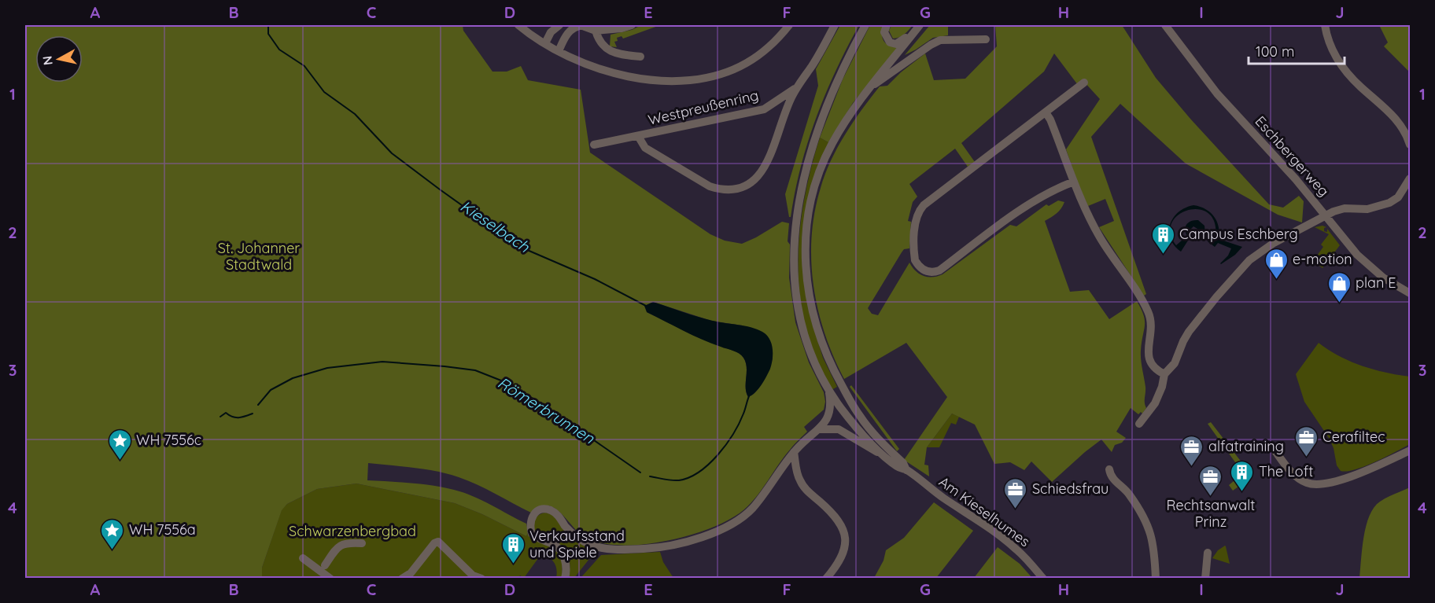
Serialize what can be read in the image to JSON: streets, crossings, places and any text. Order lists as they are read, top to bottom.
{
  "streets": {
    "street": ["Westpreußenring", "Eschbergerweg", "Am Kieselhumes"]
  },
  "water": ["Kieselbach", "Römerbrunnen"],
  "parks": ["St. Johanner Stadtwald", "Schwarzenbergbad"],
  "places": {
    "building": ["Campus Eschberg", "The Loft", "Verkaufsstand und Spiele"],
    "shop": ["e-motion", "plan E"],
    "office": [
      "Cerafiltec",
      "alfatraining",
      "Rechtsanwalt Prinz",
      "Schiedsfrau"
    ],
    "place": ["WH 7556c", "WH 7556a"]
  },
  "scale_bar": "100 m",
  "north": "left",
  "grid": {
    "columns": [
      "A",
      "B",
      "C",
      "D",
      "E",
      "F",
      "G",
      "H",
      "I",
      "J"
    ],
    "rows": [
      "1",
      "2",
      "3",
      "4"
    ]
  }
}
